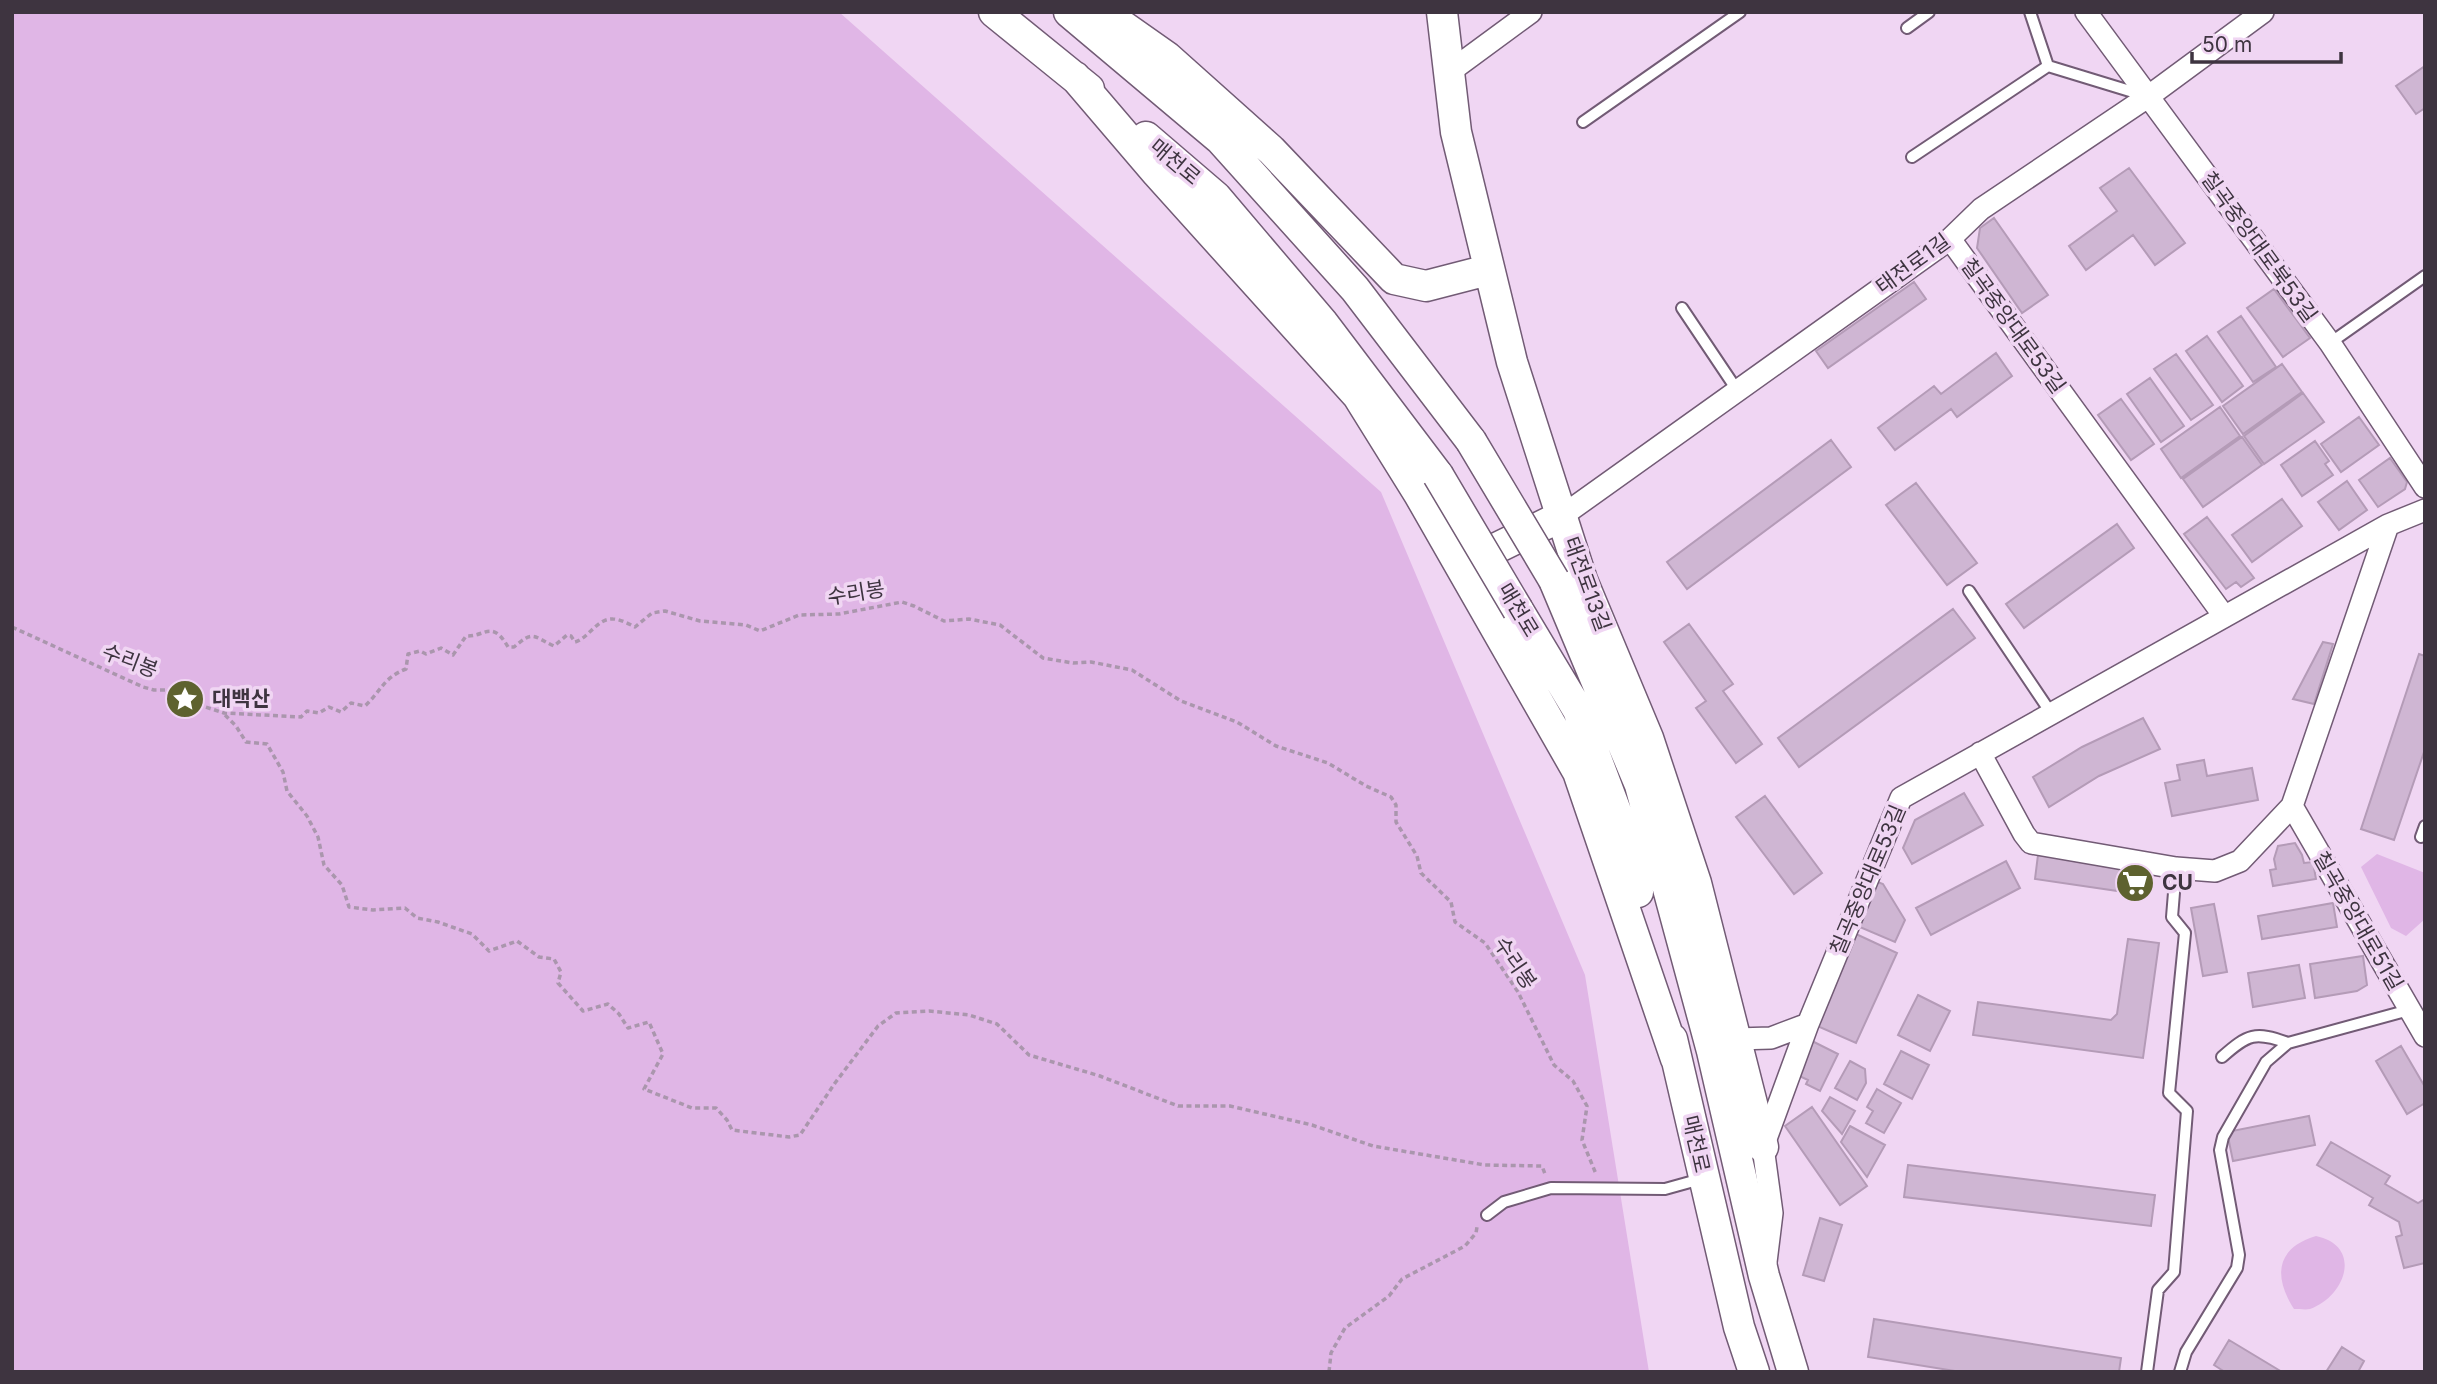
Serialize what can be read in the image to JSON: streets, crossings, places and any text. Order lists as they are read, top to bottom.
{
  "streets": {
    "main road": ["매천로", "태전로13길"],
    "street": [
      "칠곡중앙대로북53길",
      "태전로1길",
      "칠곡중앙대로53길",
      "칠곡중앙대로51길"
    ],
    "path": ["수리봉"]
  },
  "crossings": [
    ["매천로", "칠곡중앙대로53길"],
    ["칠곡중앙대로북53길", "태전로1길"],
    ["태전로1길", "칠곡중앙대로53길"],
    ["태전로1길", "태전로13길"],
    ["칠곡중앙대로53길", "태전로13길"]
  ],
  "places": {
    "place": ["대백산"],
    "supermarket": ["CU"]
  },
  "scale_bar": "50 m"
}
